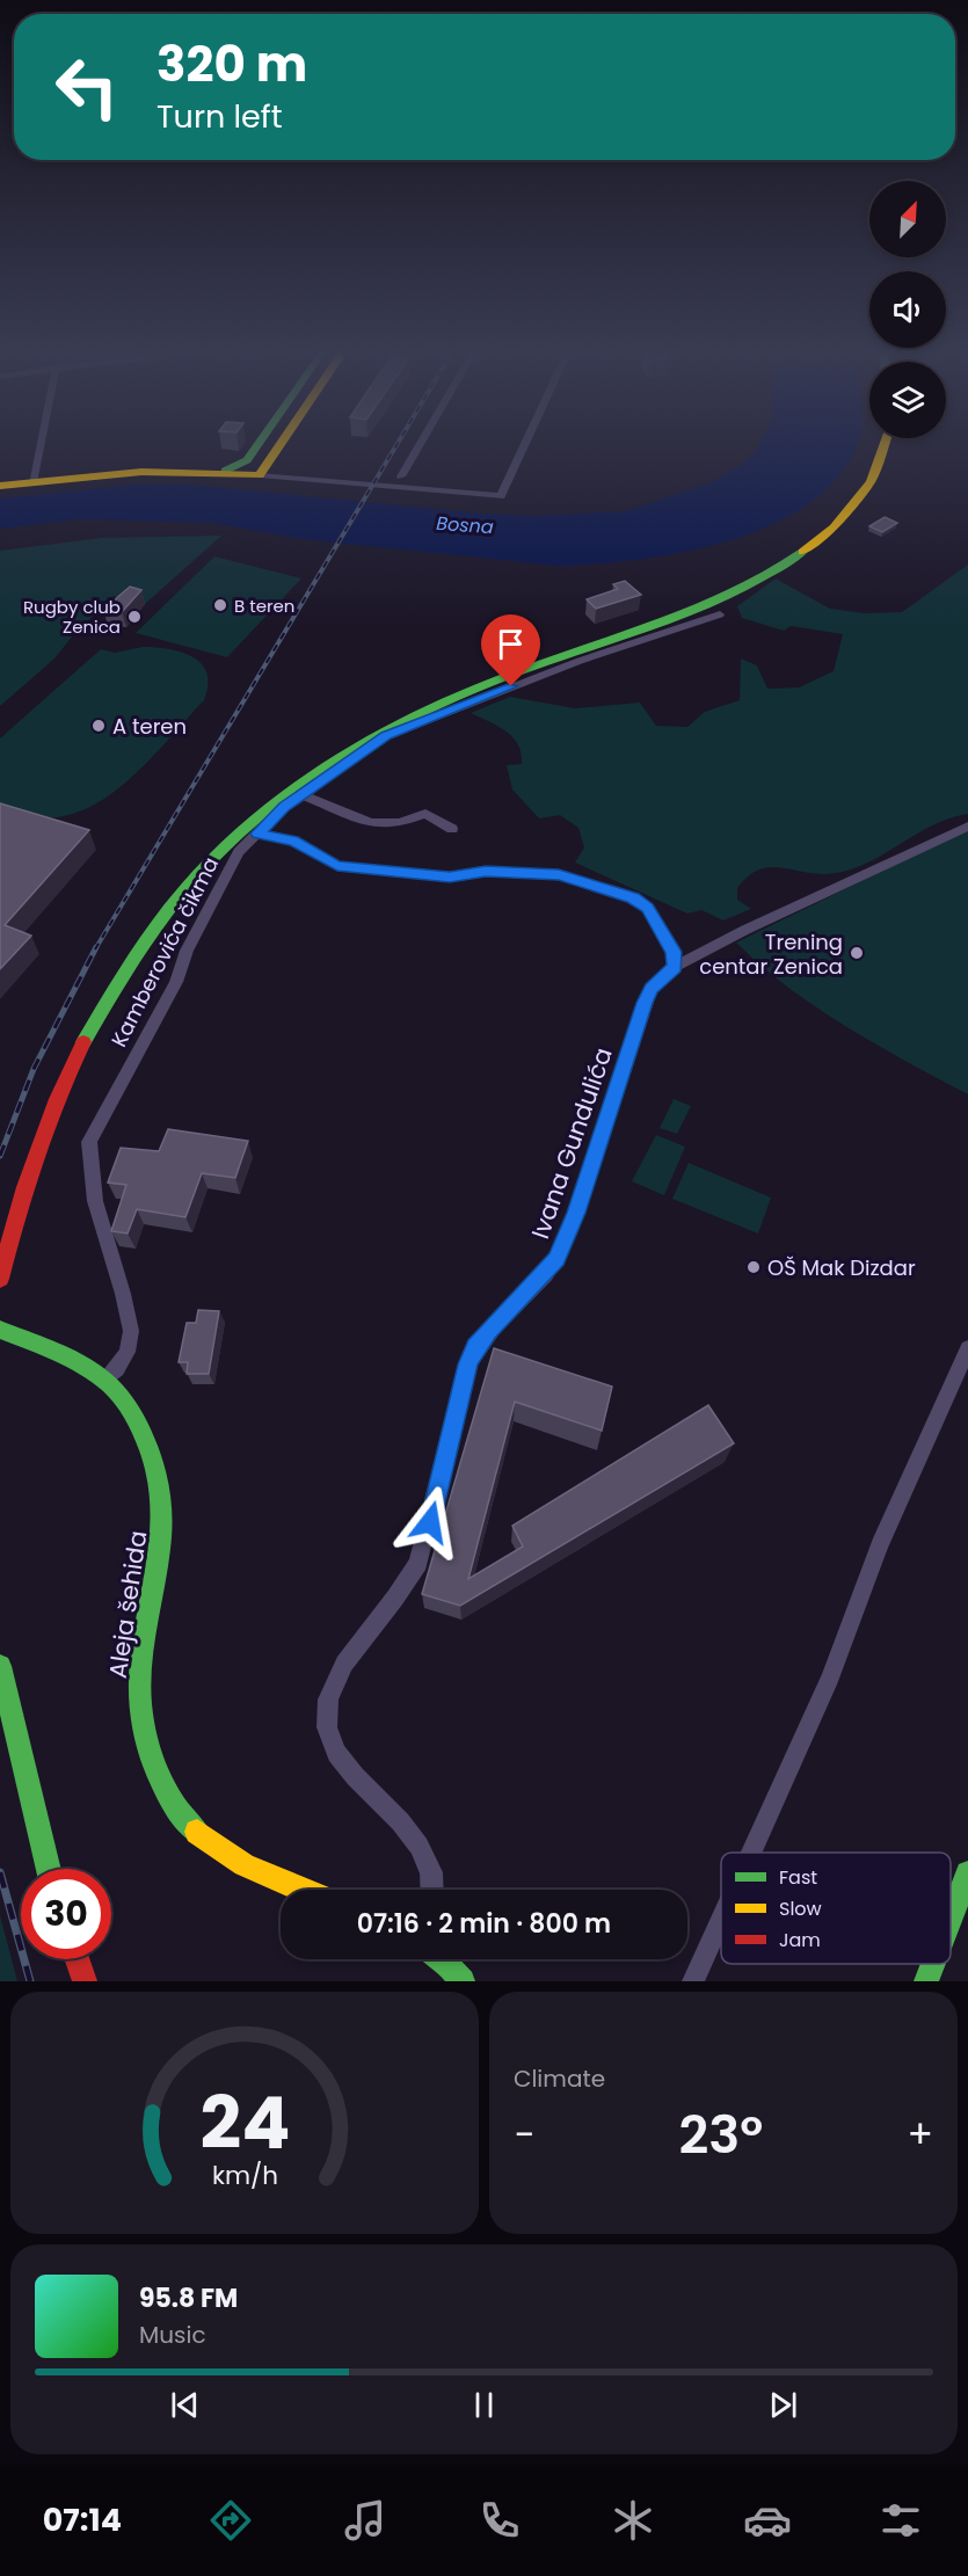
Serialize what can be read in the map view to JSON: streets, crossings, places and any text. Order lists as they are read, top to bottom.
{
  "streets": {
    "main road": ["Aleja šehida"],
    "street": ["Kamberovića čikma", "Ivana Gundulića"]
  },
  "crossings": [
    ["Kamberovića čikma", "Aleja šehida"]
  ],
  "water": ["Bosna"],
  "places": [
    "B teren",
    "Rugby club Zenica",
    "A teren",
    "Trening centar Zenica",
    "OŠ Mak Dizdar"
  ],
  "legend": ["Fast", "Slow", "Jam"],
  "north": "top right",
  "page": {
    "turn": ["320 m", "Turn left"],
    "limit": "30",
    "trip": "07:16 · 2 min · 800 m",
    "tile": "Climate",
    "heat": ["−", "23°", "+"],
    "song": ["95.8 FM", "Music"],
    "tabs": "07:14",
    "gauge": ["24", "km/h"]
  }
}
